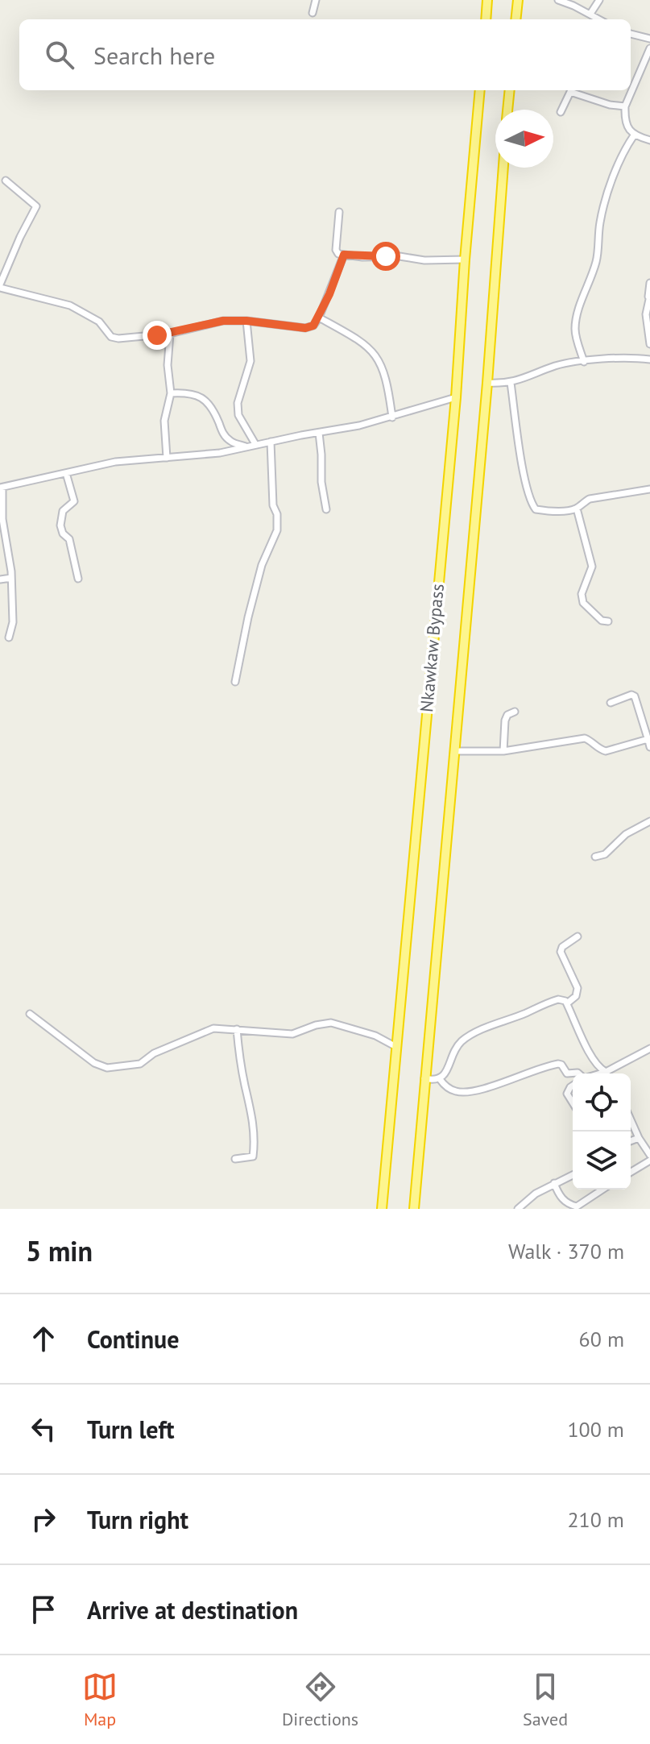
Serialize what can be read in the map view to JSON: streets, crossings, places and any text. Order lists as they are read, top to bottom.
{
  "streets": {
    "highway": ["Nkawkaw Bypass"]
  },
  "north": "right",
  "page": {
    "search": "Search here",
    "heading": ["5 min", "Walk · 370 m"],
    "list": [
      ["Continue", "60 m"],
      ["Turn left", "100 m"],
      ["Turn right", "210 m"],
      "Arrive at destination"
    ],
    "nav": ["Map", "Directions", "Saved"]
  }
}
